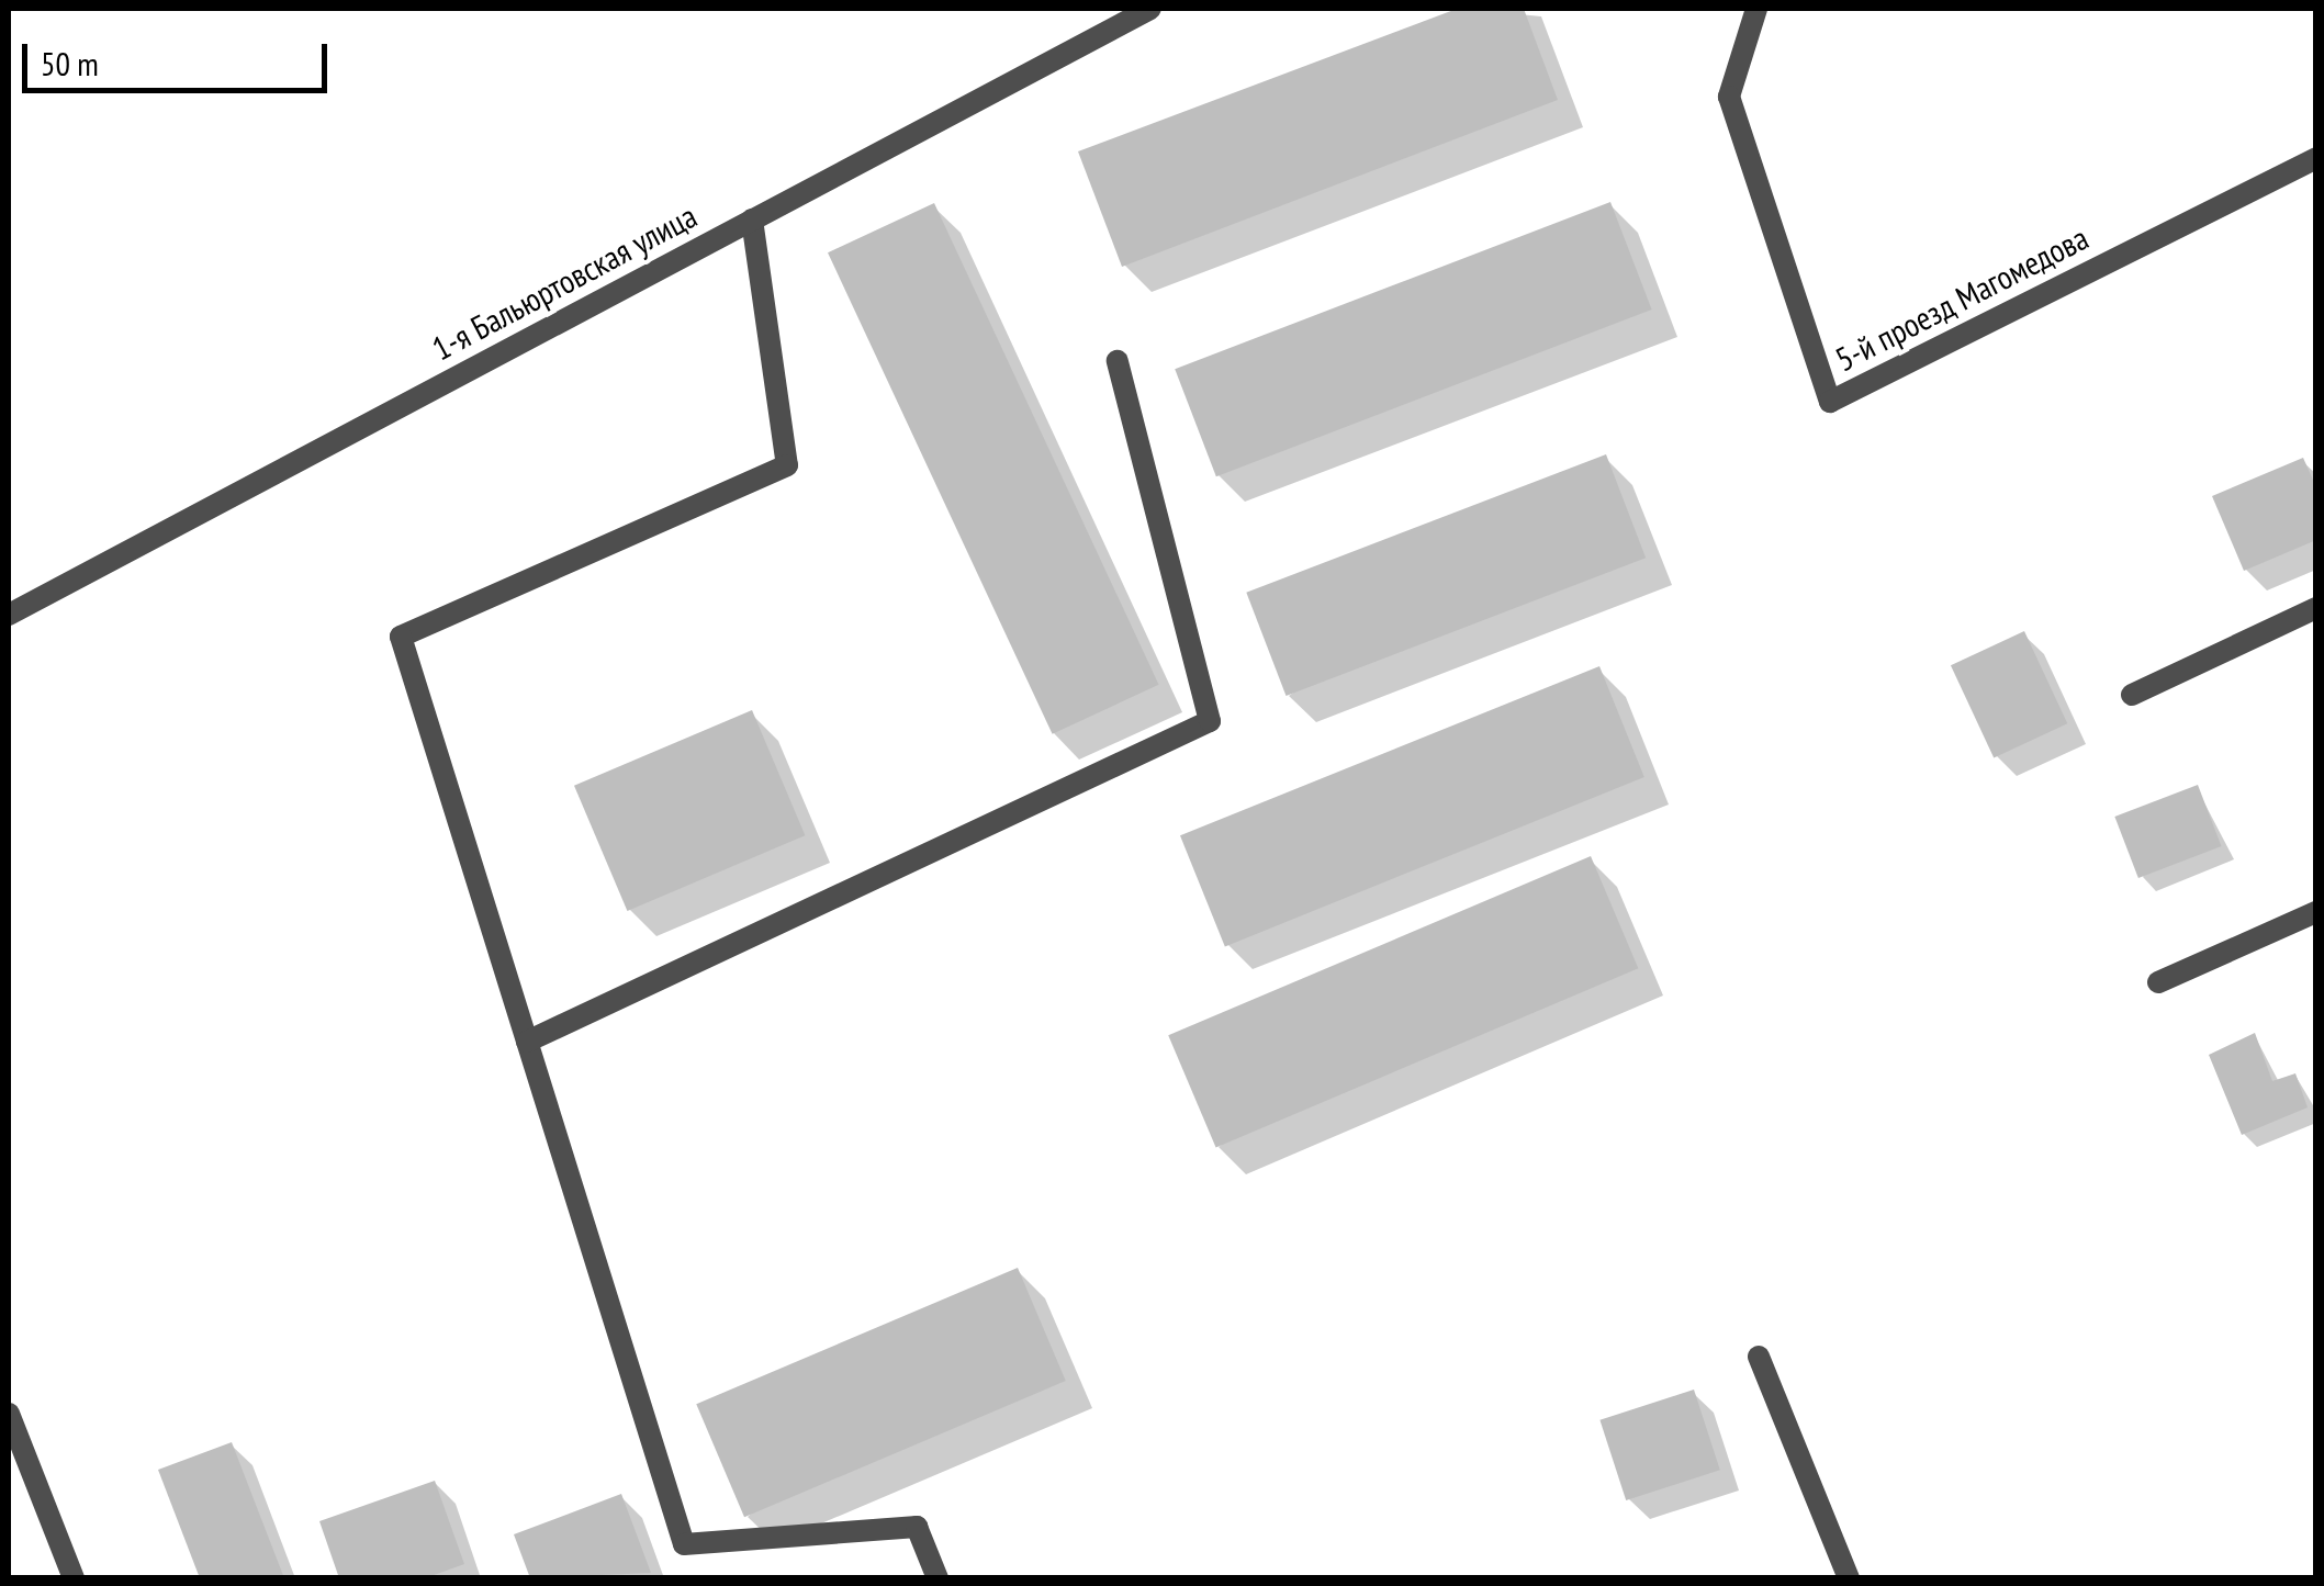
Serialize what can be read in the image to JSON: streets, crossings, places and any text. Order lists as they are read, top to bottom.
{
  "streets": {
    "street": ["1-я Бальюртовская улица", "5-й проезд Магомедова"]
  },
  "scale_bar": "50 m"
}
